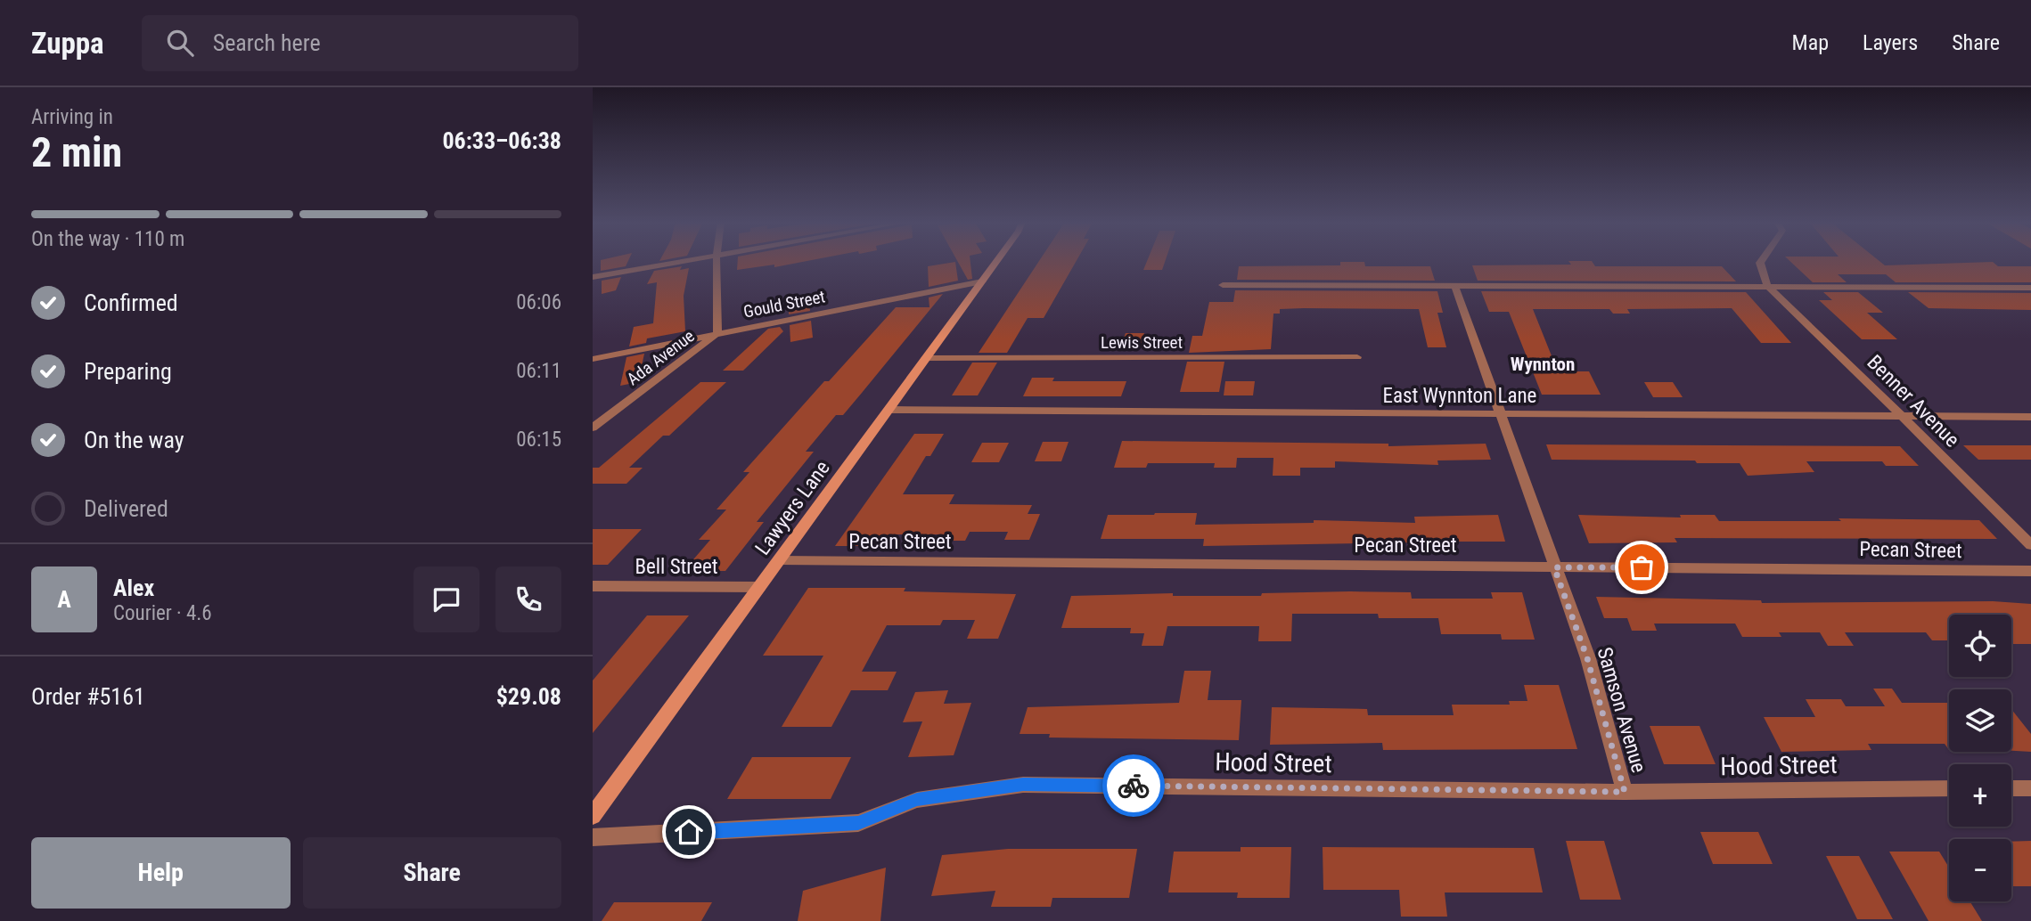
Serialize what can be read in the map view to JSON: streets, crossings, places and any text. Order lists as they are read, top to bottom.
{
  "streets": {
    "street": [
      "Gould Street",
      "Lewis Street",
      "Ada Avenue",
      "East Wynnton Lane",
      "Benner Avenue",
      "Lawyers Lane",
      "Pecan Street",
      "Bell Street",
      "Samson Avenue",
      "Hood Street"
    ]
  },
  "crossings": [
    ["Gould Street", "Ada Avenue"],
    ["Gould Street", "Lawyers Lane"],
    ["Lewis Street", "Lawyers Lane"],
    ["East Wynnton Lane", "Benner Avenue"],
    ["East Wynnton Lane", "Lawyers Lane"],
    ["East Wynnton Lane", "Samson Avenue"],
    ["Lawyers Lane", "Pecan Street"],
    ["Lawyers Lane", "Bell Street"],
    ["Pecan Street", "Samson Avenue"],
    ["Samson Avenue", "Hood Street"]
  ],
  "districts": ["Wynnton"],
  "page": {
    "header": "Zuppa",
    "search": "Search here",
    "nav": ["Map", "Layers", "Share"],
    "heading": ["2 min", "Arriving in", "06:33–06:38"],
    "panel": [
      "Alex",
      "Courier · 4.6",
      "Order #5161",
      "$29.08"
    ],
    "bar": "On the way · 110 m",
    "list": [
      ["Confirmed", "06:06"],
      ["Preparing", "06:11"],
      ["On the way", "06:15"],
      "Delivered"
    ],
    "round": "A",
    "map_buttons": ["+", "−"],
    "buttons": ["Help", "Share"]
  }
}
